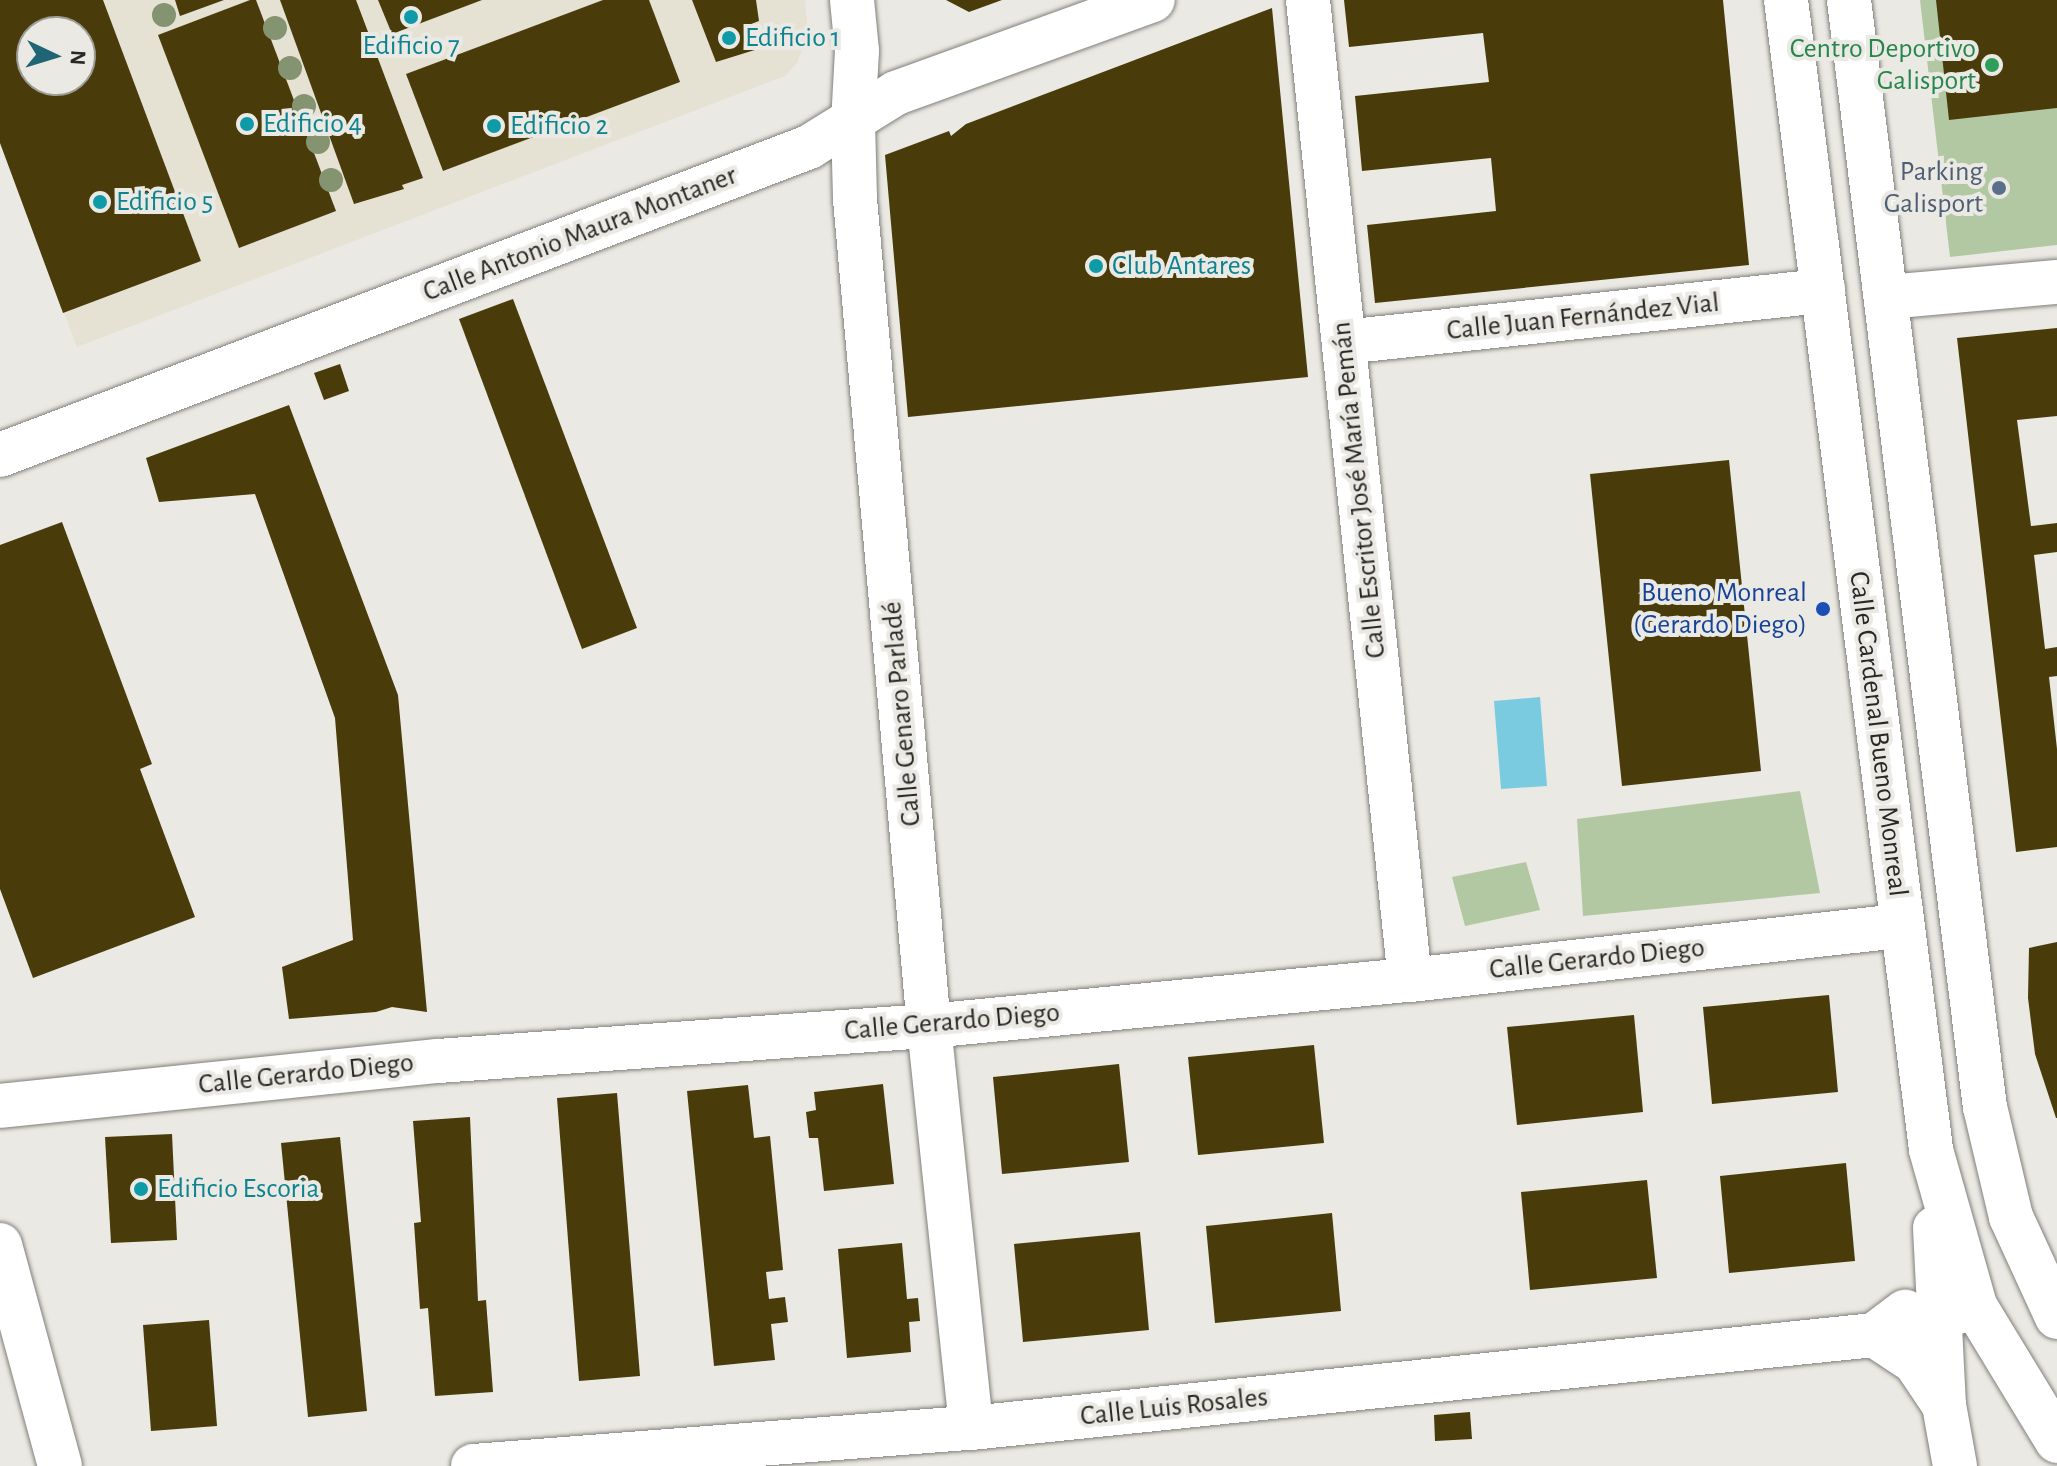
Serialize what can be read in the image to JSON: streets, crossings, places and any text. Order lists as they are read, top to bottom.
{
  "streets": {
    "street": [
      "Calle Antonio Maura Montaner",
      "Calle Juan Fernández Vial",
      "Calle Escritor José María Pemán",
      "Calle Genaro Parladé",
      "Calle Cardenal Bueno Monreal",
      "Calle Gerardo Diego",
      "Calle Luis Rosales"
    ]
  },
  "crossings": [
    ["Calle Antonio Maura Montaner", "Calle Genaro Parladé"],
    ["Calle Juan Fernández Vial", "Calle Escritor José María Pemán"],
    ["Calle Juan Fernández Vial", "Calle Cardenal Bueno Monreal"],
    ["Calle Escritor José María Pemán", "Calle Gerardo Diego"],
    ["Calle Genaro Parladé", "Calle Gerardo Diego"],
    ["Calle Genaro Parladé", "Calle Luis Rosales"],
    ["Calle Cardenal Bueno Monreal", "Calle Gerardo Diego"],
    ["Calle Cardenal Bueno Monreal", "Calle Luis Rosales"]
  ],
  "places": [
    "Edificio 7",
    "Edificio 1",
    "Centro Deportivo Galisport",
    "Edificio 4",
    "Edificio 2",
    "Parking Galisport",
    "Edificio 5",
    "Club Antares",
    "Bueno Monreal (Gerardo Diego)",
    "Edificio Escoria"
  ],
  "north": "right"
}
